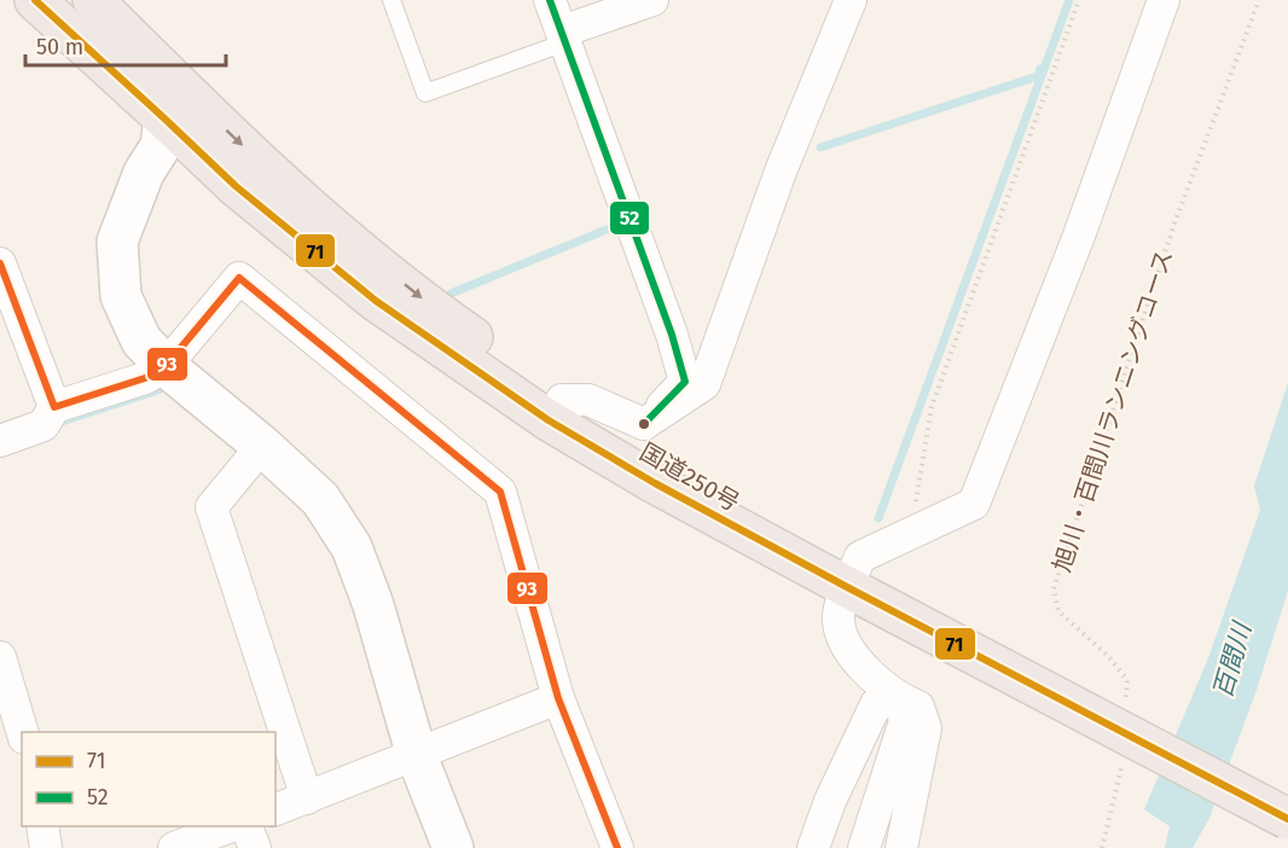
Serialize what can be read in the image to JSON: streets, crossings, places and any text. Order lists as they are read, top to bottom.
{
  "streets": {
    "highway": ["国道250号"],
    "path": ["旭川・百間川ランニングコース"]
  },
  "water": ["百間川"],
  "lines": ["transit line 71", "transit line 52", "transit line 93"],
  "legend": ["71", "52"],
  "scale_bar": "50 m"
}
